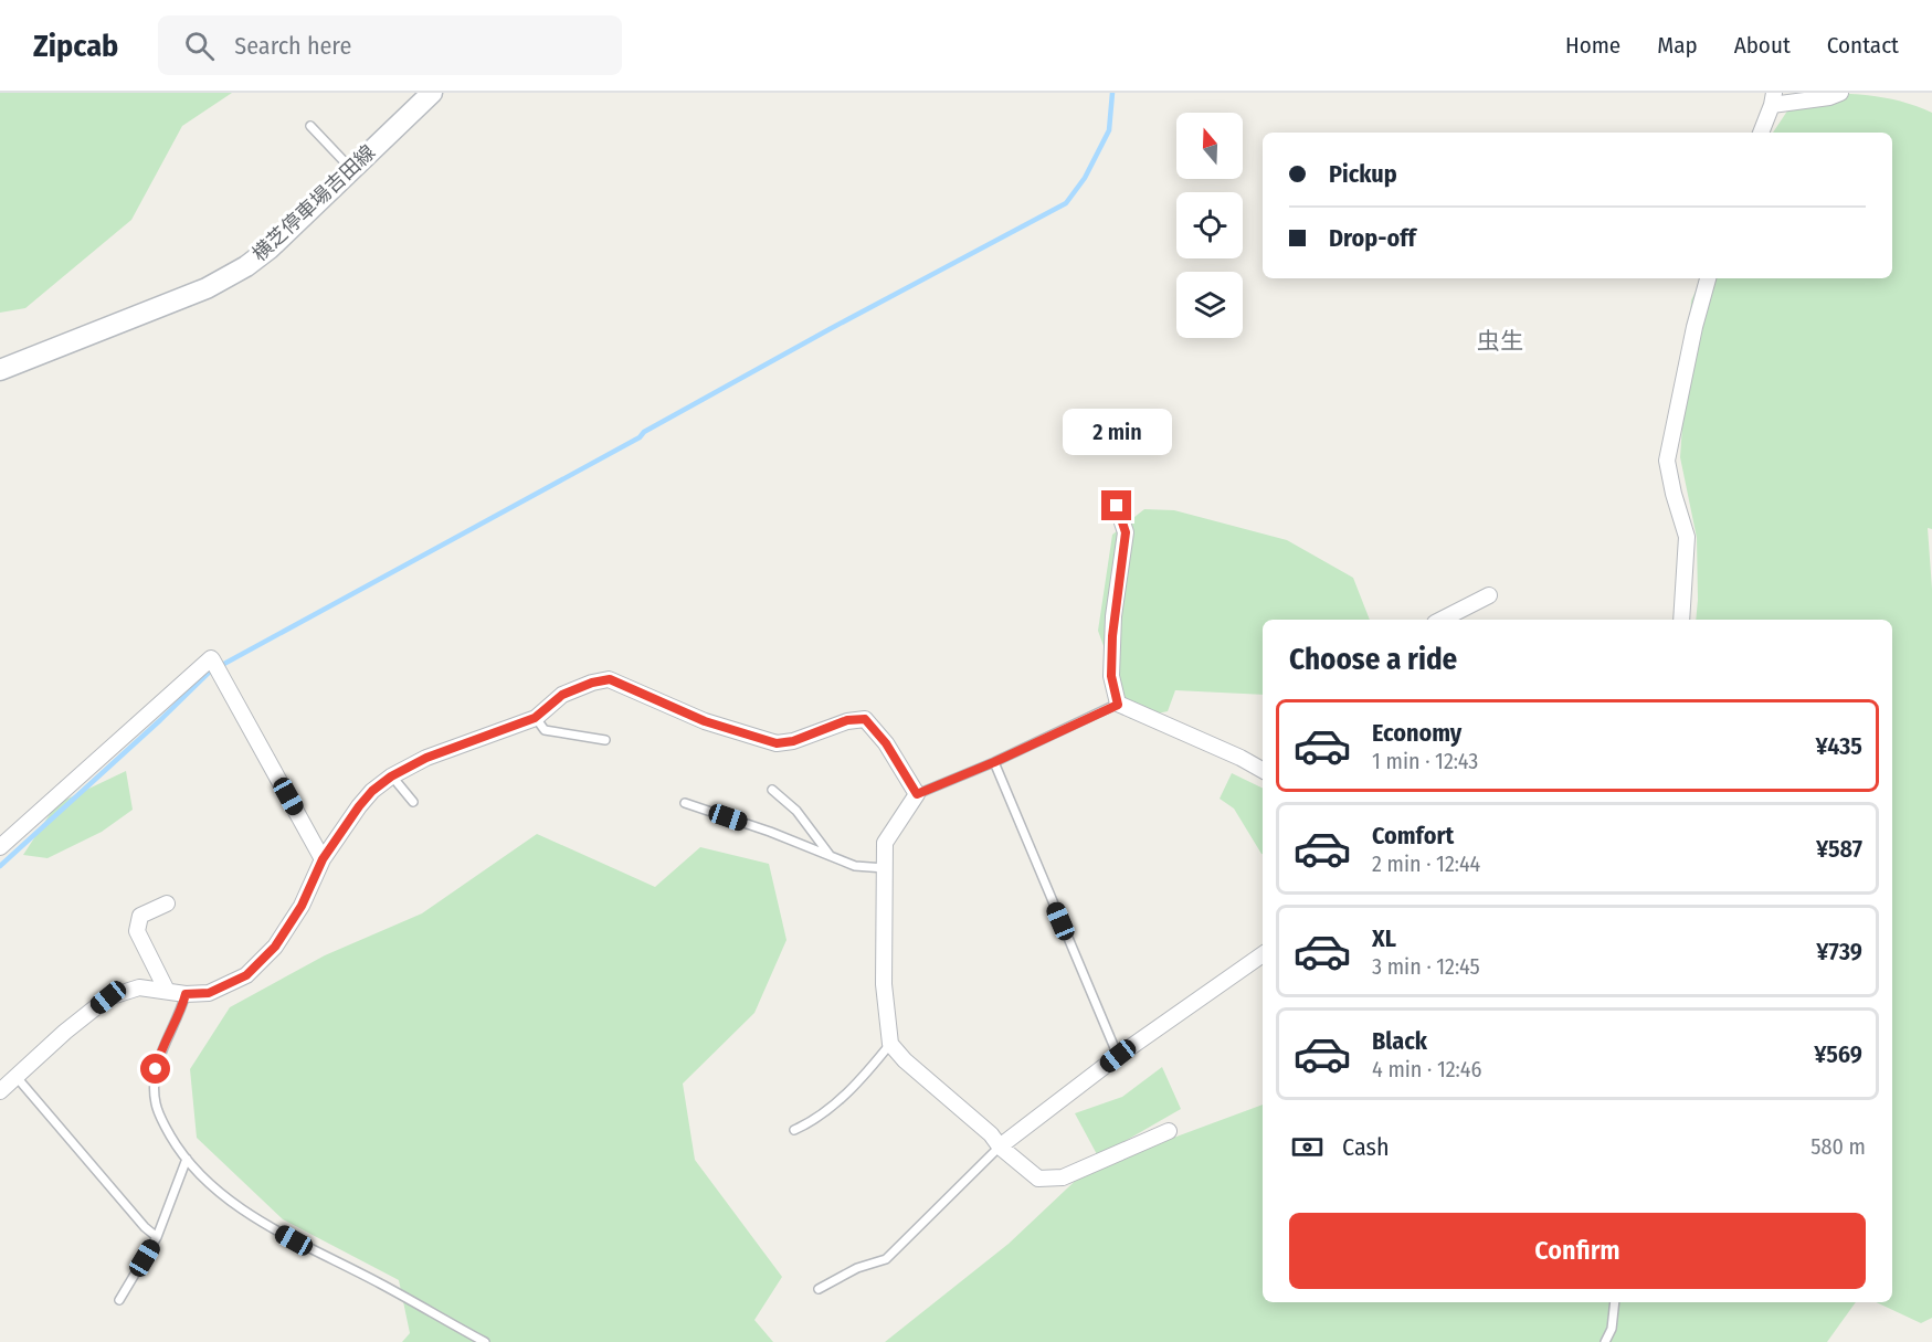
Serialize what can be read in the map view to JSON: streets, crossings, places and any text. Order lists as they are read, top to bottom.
{
  "streets": {
    "main road": ["横芝停車場吉田線"]
  },
  "districts": ["虫生"],
  "north": "top",
  "page": {
    "header": "Zipcab",
    "search": "Search here",
    "nav": [
      "Home",
      "Map",
      "About",
      "Contact"
    ],
    "banner": ["Pickup", "Drop-off"],
    "bubble": "2 min",
    "heading": "Choose a ride",
    "list": [
      {
        "name": "Economy",
        "note": "1 min · 12:43",
        "value": "¥435"
      },
      {
        "name": "Comfort",
        "note": "2 min · 12:44",
        "value": "¥587"
      },
      {
        "name": "XL",
        "note": "3 min · 12:45",
        "value": "¥739"
      },
      {
        "name": "Black",
        "note": "4 min · 12:46",
        "value": "¥569"
      }
    ],
    "pay": ["Cash", "580 m"],
    "buttons": "Confirm"
  }
}
